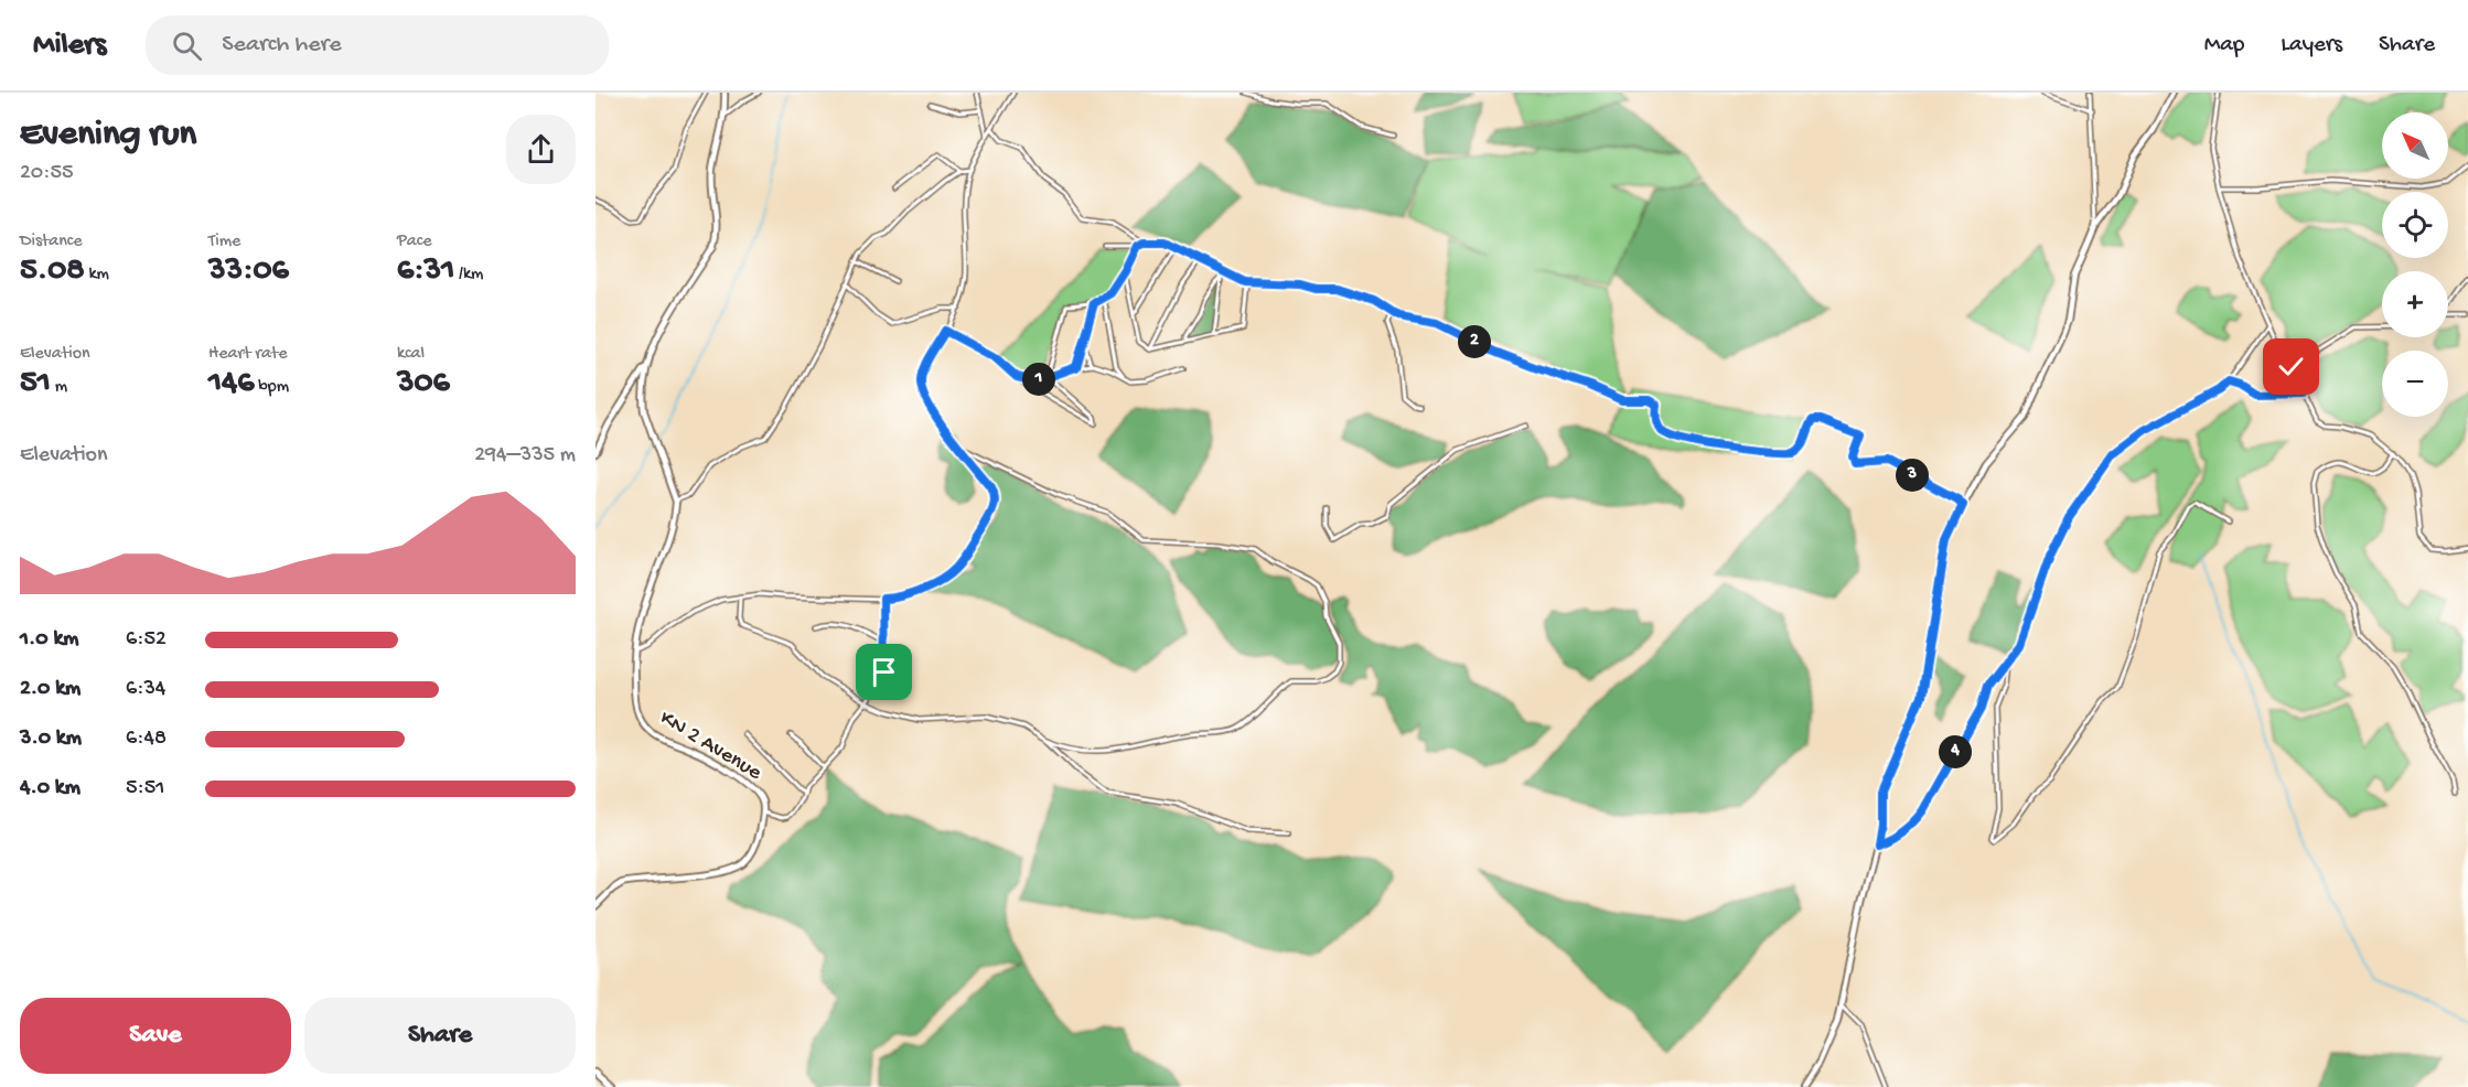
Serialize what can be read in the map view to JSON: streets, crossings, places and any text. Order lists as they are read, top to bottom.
{
  "streets": {
    "main road": ["KN 2 Avenue"]
  },
  "north": "top left",
  "page": {
    "header": "Milers",
    "search": "Search here",
    "nav": ["Map", "Layers", "Share"],
    "heading": ["Evening run", "20:55"],
    "map_buttons": ["+", "−"],
    "stats": [
      ["Distance", "5.08 km"],
      ["Time", "33:06"],
      ["Pace", "6:31 /km"],
      ["Elevation", "51 m"],
      ["Heart rate", "146 bpm"],
      ["kcal", "306"]
    ],
    "pins": [
      "2",
      "1",
      "3",
      "4"
    ],
    "chart": ["Elevation", "294–335 m"],
    "list": [
      {
        "name": "1.0 km",
        "note": "6:52"
      },
      {
        "name": "2.0 km",
        "note": "6:34"
      },
      {
        "name": "3.0 km",
        "note": "6:48"
      },
      {
        "name": "4.0 km",
        "note": "5:51"
      }
    ],
    "buttons": ["Save", "Share"]
  }
}
